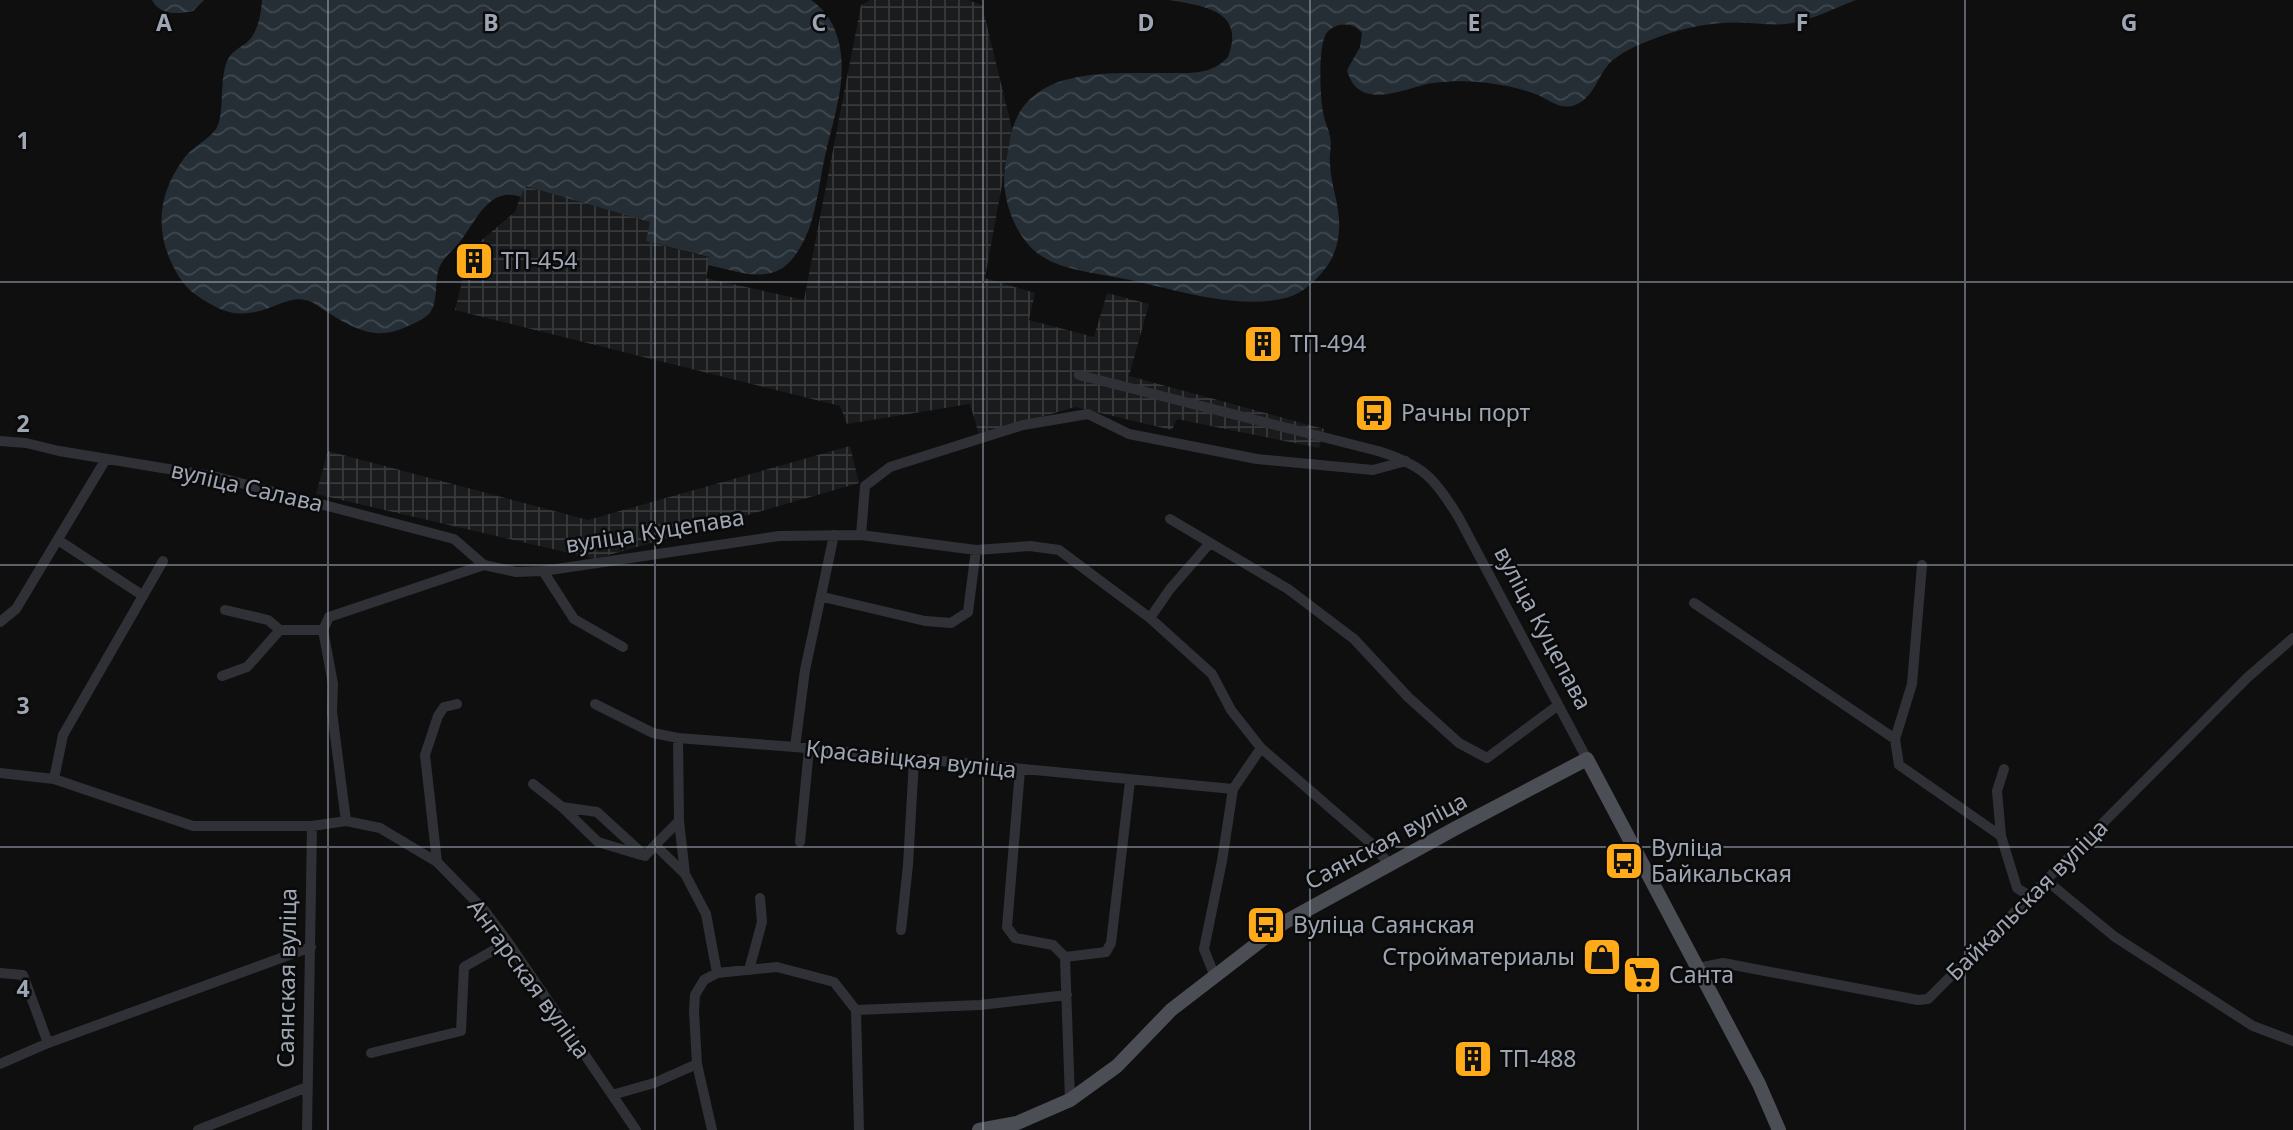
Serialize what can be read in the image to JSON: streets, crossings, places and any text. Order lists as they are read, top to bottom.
{
  "streets": {
    "main road": ["вуліца Куцепава", "Саянская вуліца"],
    "street": [
      "вуліца Салава",
      "Красавіцкая вуліца",
      "Байкальская вуліца",
      "Ангарская вуліца"
    ]
  },
  "crossings": [
    ["вуліца Салава", "вуліца Куцепава"],
    ["вуліца Куцепава", "Саянская вуліца"],
    ["вуліца Куцепава", "Байкальская вуліца"],
    ["Саянская вуліца", "Ангарская вуліца"]
  ],
  "places": {
    "building": ["ТП-454", "ТП-494", "ТП-488"],
    "bus stop": ["Рачны порт", "Вуліца Байкальская", "Вуліца Саянская"],
    "shop": ["Стройматериалы"],
    "supermarket": ["Санта"]
  },
  "grid": {
    "columns": [
      "A",
      "B",
      "C",
      "D",
      "E",
      "F",
      "G"
    ],
    "rows": [
      "1",
      "2",
      "3",
      "4"
    ]
  }
}
